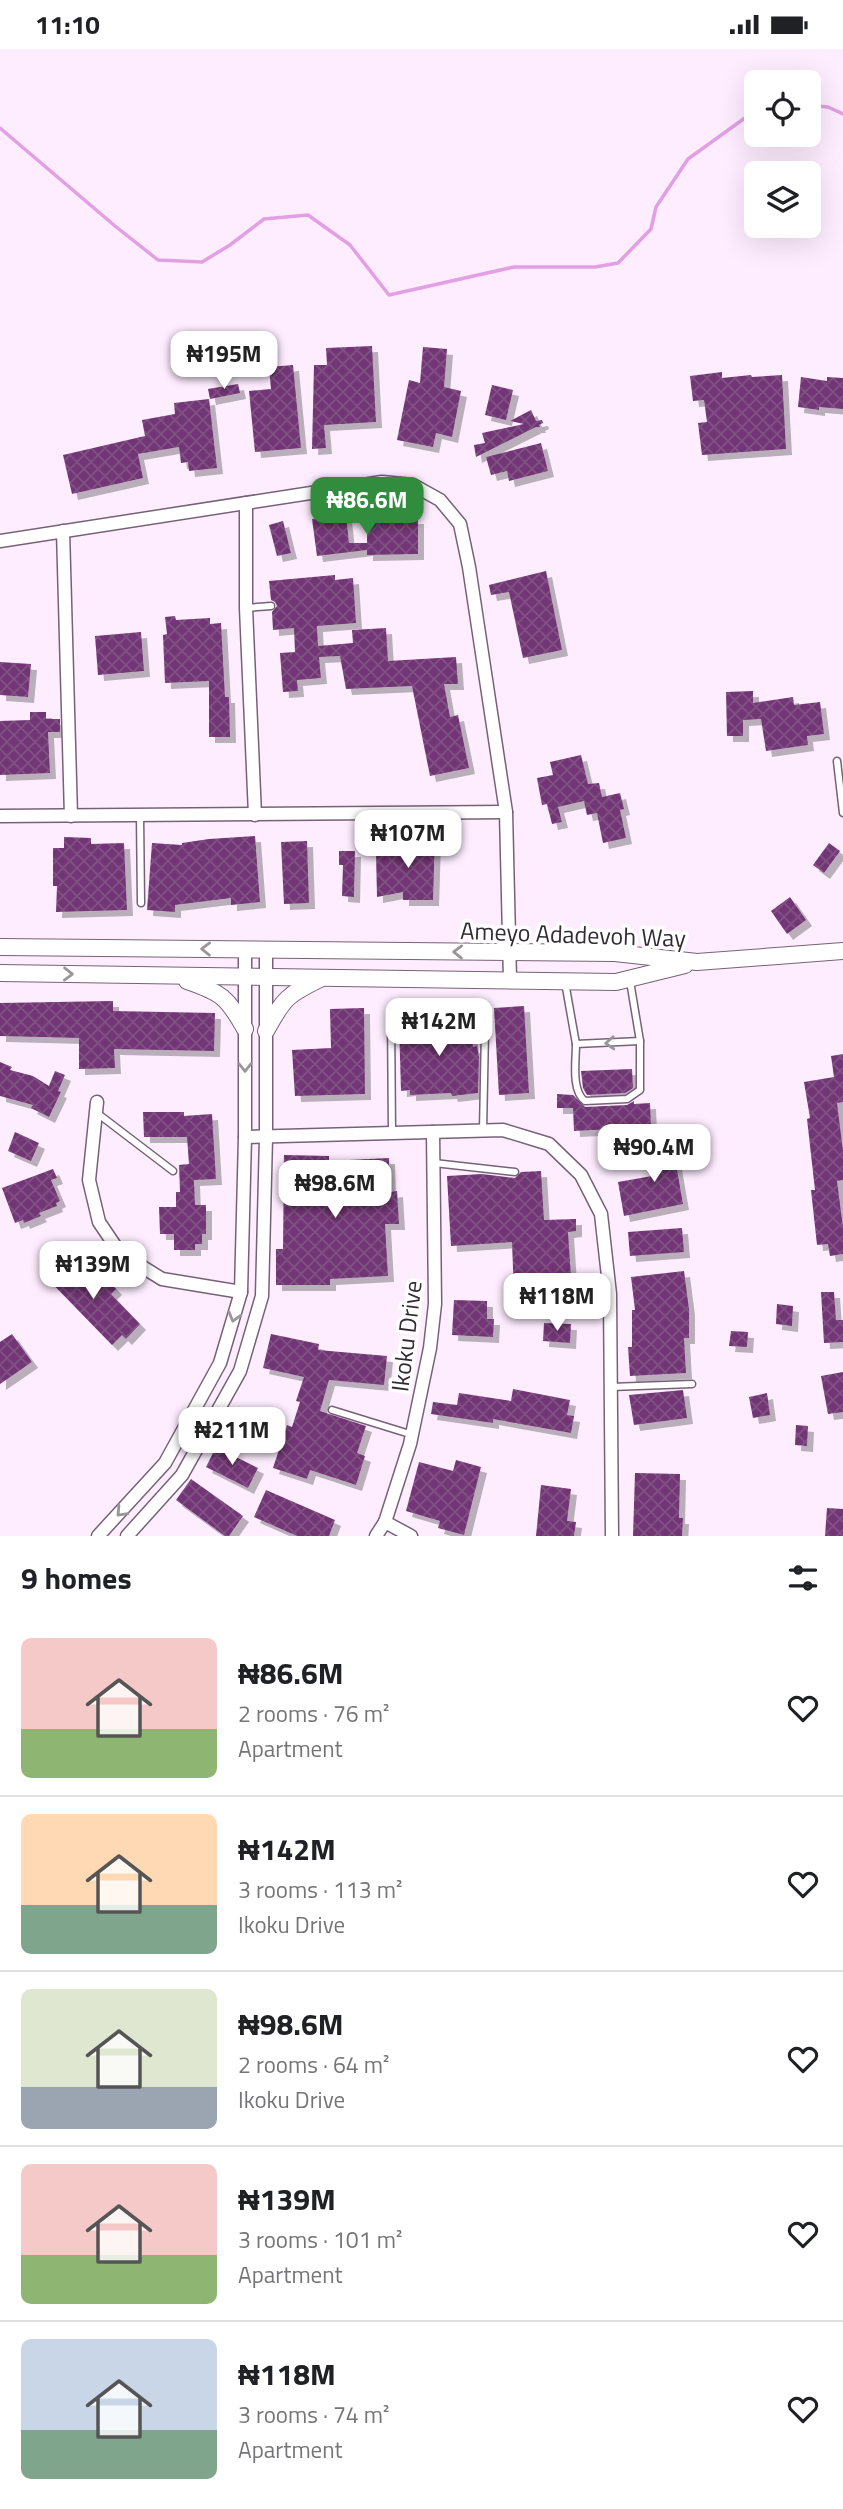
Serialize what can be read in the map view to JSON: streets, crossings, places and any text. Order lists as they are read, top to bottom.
{
  "streets": {
    "street": ["Ameyo Adadevoh Way", "Ikoku Drive"]
  },
  "page": {
    "status": "11:10",
    "price": [
      "₦195M",
      "₦86.6M",
      "₦107M",
      "₦142M",
      "₦90.4M",
      "₦98.6M",
      "₦139M",
      "₦118M",
      "₦211M"
    ],
    "heading": "9 homes",
    "list": [
      {
        "name": "₦86.6M",
        "note": "2 rooms · 76 m² · Apartment"
      },
      {
        "name": "₦142M",
        "note": "3 rooms · 113 m² · Ikoku Drive"
      },
      {
        "name": "₦98.6M",
        "note": "2 rooms · 64 m² · Ikoku Drive"
      },
      {
        "name": "₦139M",
        "note": "3 rooms · 101 m² · Apartment"
      },
      {
        "name": "₦118M",
        "note": "3 rooms · 74 m² · Apartment"
      }
    ]
  }
}
